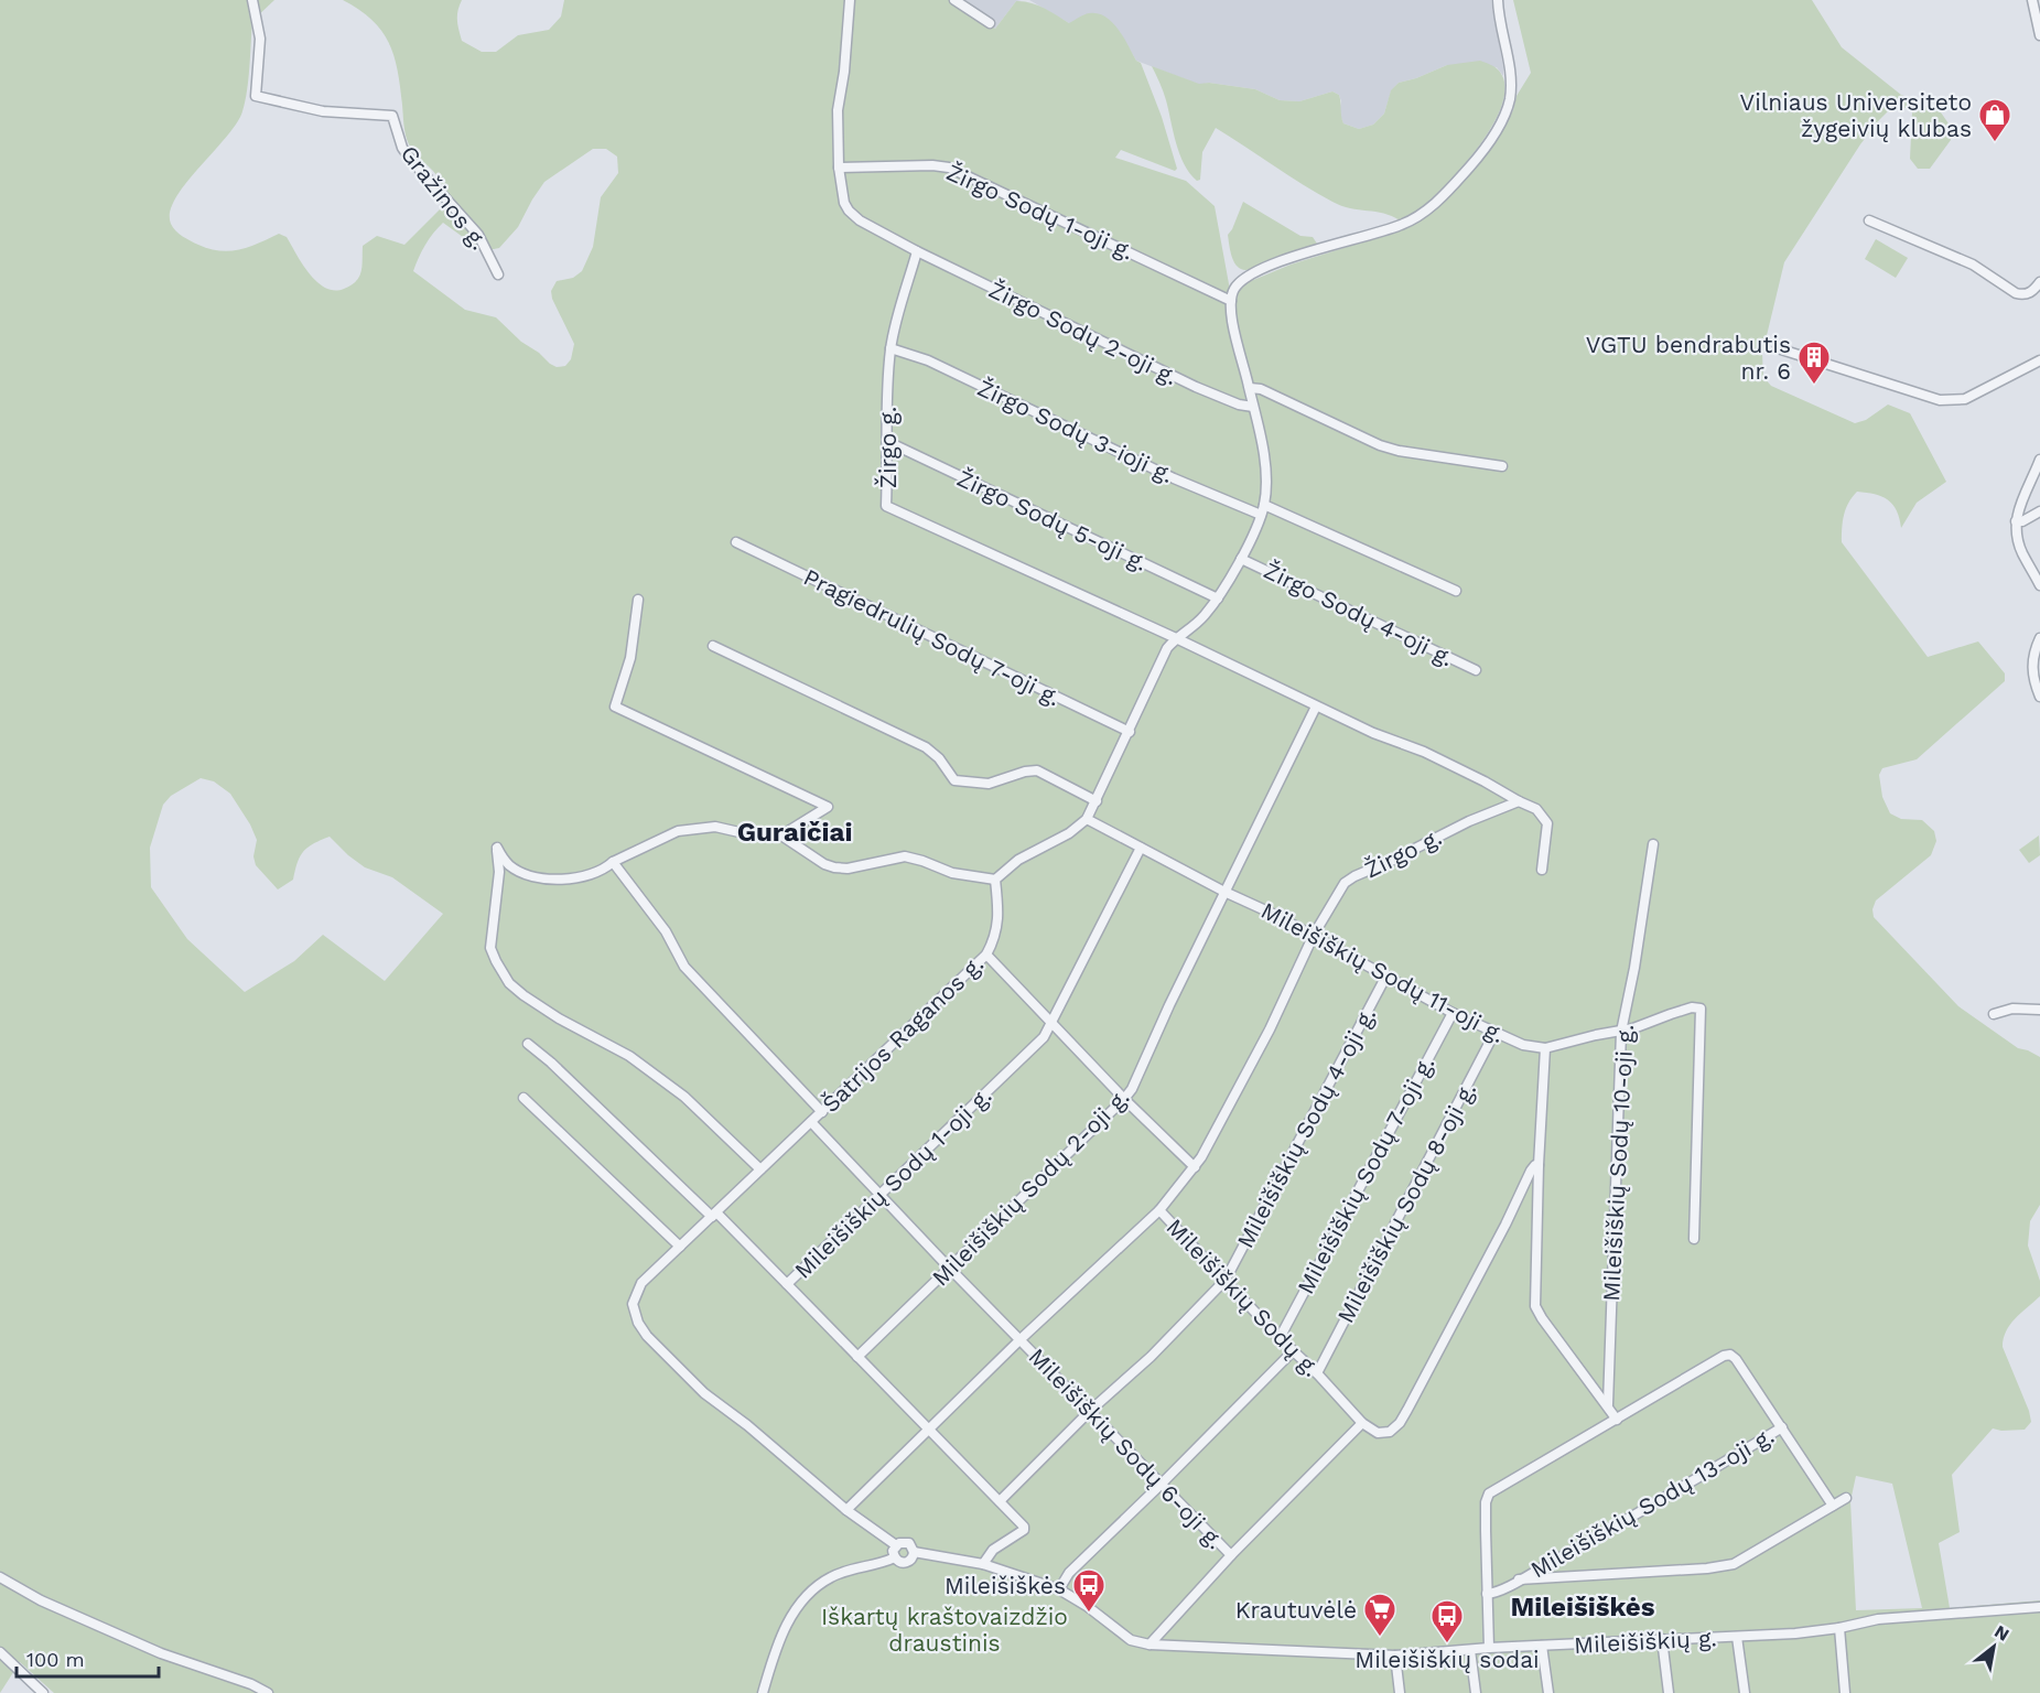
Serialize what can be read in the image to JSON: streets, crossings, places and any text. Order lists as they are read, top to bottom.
{
  "streets": {
    "street": [
      "Gražinos g.",
      "Žirgo Sodų 1-oji g.",
      "Žirgo Sodų 2-oji g.",
      "Žirgo Sodų 3-ioji g.",
      "Žirgo g.",
      "Žirgo Sodų 5-oji g.",
      "Žirgo Sodų 4-oji g.",
      "Pragiedrulių Sodų 7-oji g.",
      "Mileišiškių Sodų 11-oji g.",
      "Šatrijos Raganos g.",
      "Mileišiškių Sodų 4-oji g.",
      "Mileišiškių Sodų 10-oji g.",
      "Mileišiškių Sodų 7-oji g.",
      "Mileišiškių Sodų 1-oji g.",
      "Mileišiškių Sodų 2-oji g.",
      "Mileišiškių Sodų 8-oji g.",
      "Mileišiškių Sodų g.",
      "Mileišiškių Sodų 6-oji g.",
      "Mileišiškių Sodų 13-oji g.",
      "Mileišiškių g."
    ]
  },
  "crossings": [
    ["Žirgo Sodų 2-oji g.", "Žirgo g."],
    ["Žirgo Sodų 3-ioji g.", "Žirgo g."],
    ["Žirgo g.", "Žirgo Sodų 5-oji g."],
    ["Žirgo g.", "Mileišiškių Sodų 11-oji g."],
    ["Žirgo g.", "Mileišiškių Sodų g."],
    ["Mileišiškių Sodų 11-oji g.", "Mileišiškių Sodų 4-oji g."],
    ["Mileišiškių Sodų 11-oji g.", "Mileišiškių Sodų 10-oji g."],
    ["Mileišiškių Sodų 11-oji g.", "Mileišiškių Sodų 7-oji g."],
    ["Mileišiškių Sodų 11-oji g.", "Mileišiškių Sodų 1-oji g."],
    ["Mileišiškių Sodų 11-oji g.", "Mileišiškių Sodų 2-oji g."],
    ["Mileišiškių Sodų 11-oji g.", "Mileišiškių Sodų 8-oji g."],
    ["Šatrijos Raganos g.", "Mileišiškių Sodų g."],
    ["Šatrijos Raganos g.", "Mileišiškių Sodų 6-oji g."],
    ["Šatrijos Raganos g.", "Mileišiškių g."],
    ["Mileišiškių Sodų 4-oji g.", "Mileišiškių Sodų 1-oji g."],
    ["Mileišiškių Sodų 4-oji g.", "Mileišiškių Sodų g."],
    ["Mileišiškių Sodų 4-oji g.", "Mileišiškių Sodų 6-oji g."],
    ["Mileišiškių Sodų 7-oji g.", "Mileišiškių Sodų g."],
    ["Mileišiškių Sodų 1-oji g.", "Mileišiškių Sodų 2-oji g."],
    ["Mileišiškių Sodų 1-oji g.", "Mileišiškių Sodų g."],
    ["Mileišiškių Sodų 1-oji g.", "Mileišiškių Sodų 6-oji g."],
    ["Mileišiškių Sodų 1-oji g.", "Mileišiškių g."],
    ["Mileišiškių Sodų 2-oji g.", "Mileišiškių Sodų 6-oji g."],
    ["Mileišiškių Sodų 8-oji g.", "Mileišiškių Sodų g."],
    ["Mileišiškių Sodų g.", "Mileišiškių Sodų 6-oji g."],
    ["Mileišiškių Sodų 6-oji g.", "Mileišiškių g."]
  ],
  "districts": ["Guraičiai", "Mileišiškės"],
  "parks": ["Iškartų kraštovaizdžio draustinis"],
  "places": {
    "shop": ["Vilniaus Universiteto žygeivių klubas"],
    "building": ["VGTU bendrabutis nr. 6"],
    "bus stop": ["Mileišiškės", "Mileišiškių sodai"],
    "supermarket": ["Krautuvėlė"]
  },
  "scale_bar": "100 m",
  "north": "top right"
}
